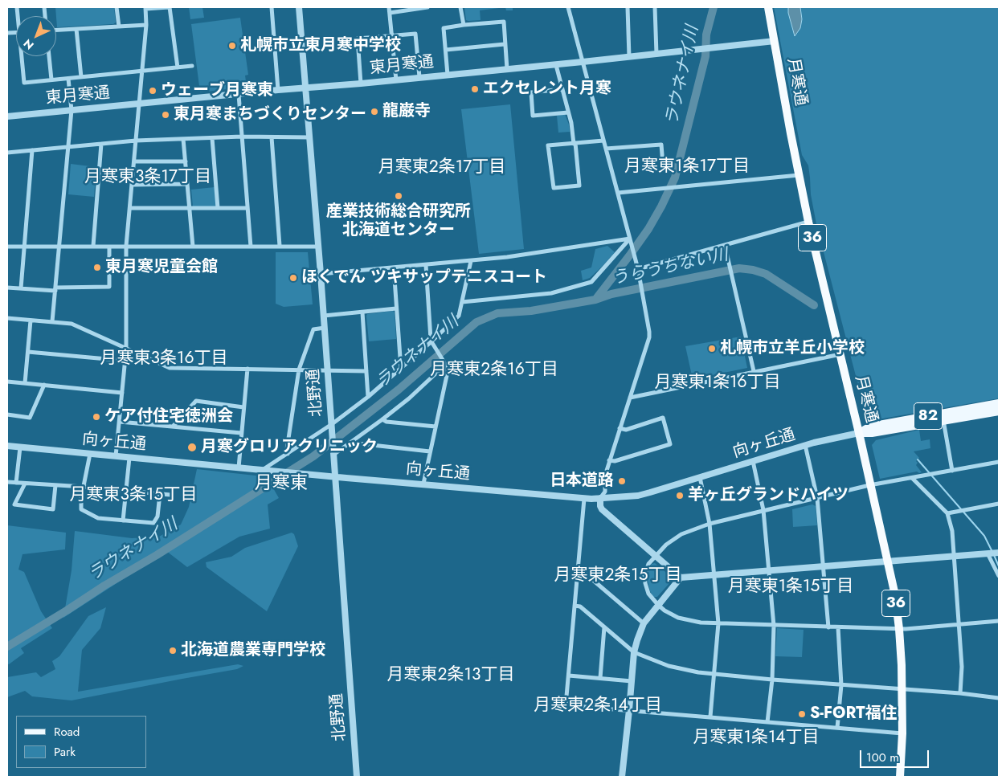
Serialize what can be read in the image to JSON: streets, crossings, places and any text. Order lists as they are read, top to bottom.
{
  "streets": {
    "highway": ["月寒通", "36"],
    "main road": ["82"],
    "street": ["東月寒通", "北野通", "向ヶ丘通"]
  },
  "crossings": [
    ["東月寒通", "月寒通"],
    ["東月寒通", "北野通"],
    ["月寒通", "82"],
    ["月寒通", "向ヶ丘通"],
    ["北野通", "向ヶ丘通"],
    ["82", "向ヶ丘通"]
  ],
  "districts": [
    "月寒東1条17丁目",
    "月寒東2条17丁目",
    "月寒東3条17丁目",
    "月寒東3条16丁目",
    "月寒東2条16丁目",
    "月寒東1条16丁目",
    "月寒東",
    "月寒東3条15丁目",
    "月寒東2条15丁目",
    "月寒東1条15丁目",
    "月寒東2条13丁目",
    "月寒東2条14丁目",
    "月寒東1条14丁目"
  ],
  "water": ["ラウネナイ川", "うらうちない川"],
  "places": [
    "札幌市立東月寒中学校",
    "エクセレント月寒",
    "ウェーブ月寒東",
    "龍巌寺",
    "東月寒まちづくりセンター",
    "産業技術総合研究所 北海道センター",
    "東月寒児童会館",
    "ほくでん ツキサップテニスコート",
    "札幌市立羊丘小学校",
    "ケア付住宅徳洲会",
    "月寒グロリアクリニック",
    "日本道路",
    "羊ヶ丘グランドハイツ",
    "北海道農業専門学校",
    "S-FORT福住"
  ],
  "legend": ["Road", "Park"],
  "scale_bar": "100 m",
  "north": "bottom left"
}
